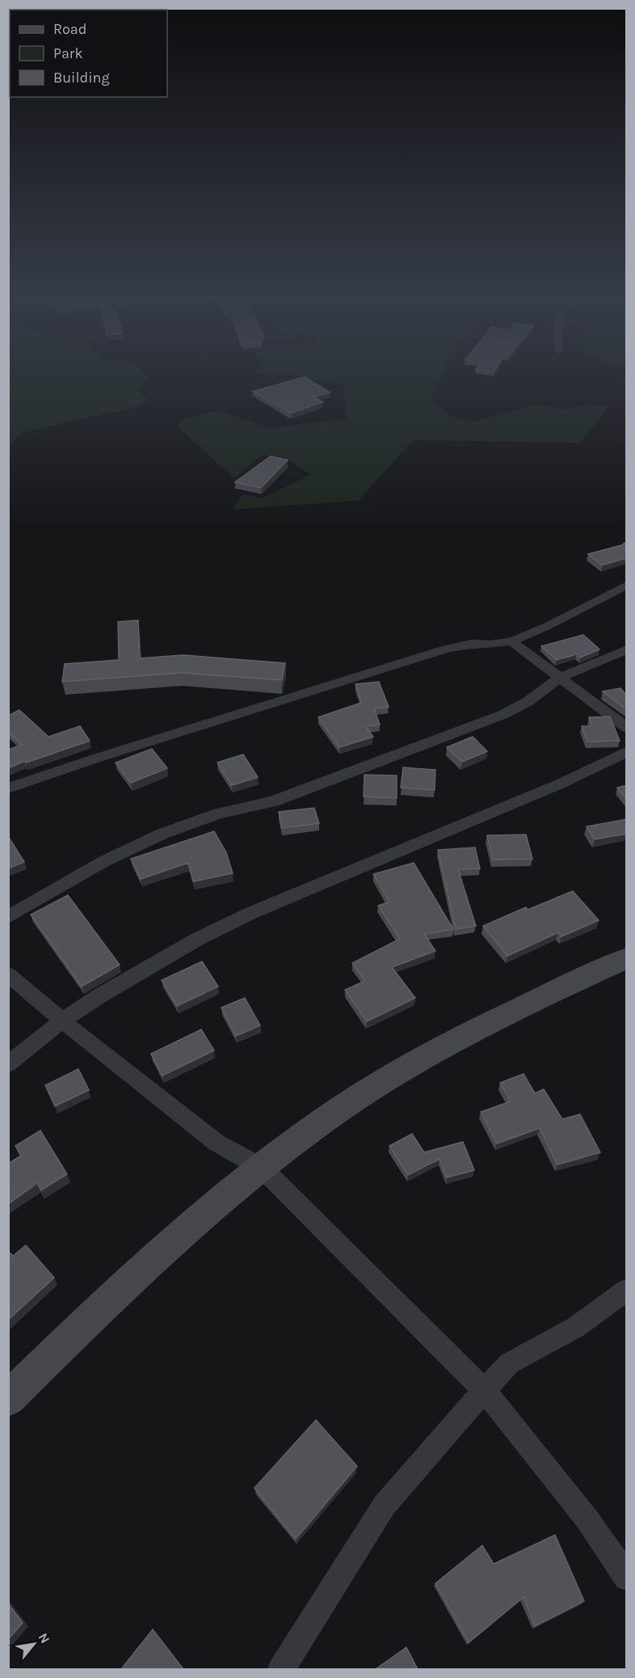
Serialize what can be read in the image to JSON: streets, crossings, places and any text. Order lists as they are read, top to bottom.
{
  "legend": ["Road", "Park", "Building"],
  "north": "top right"
}
